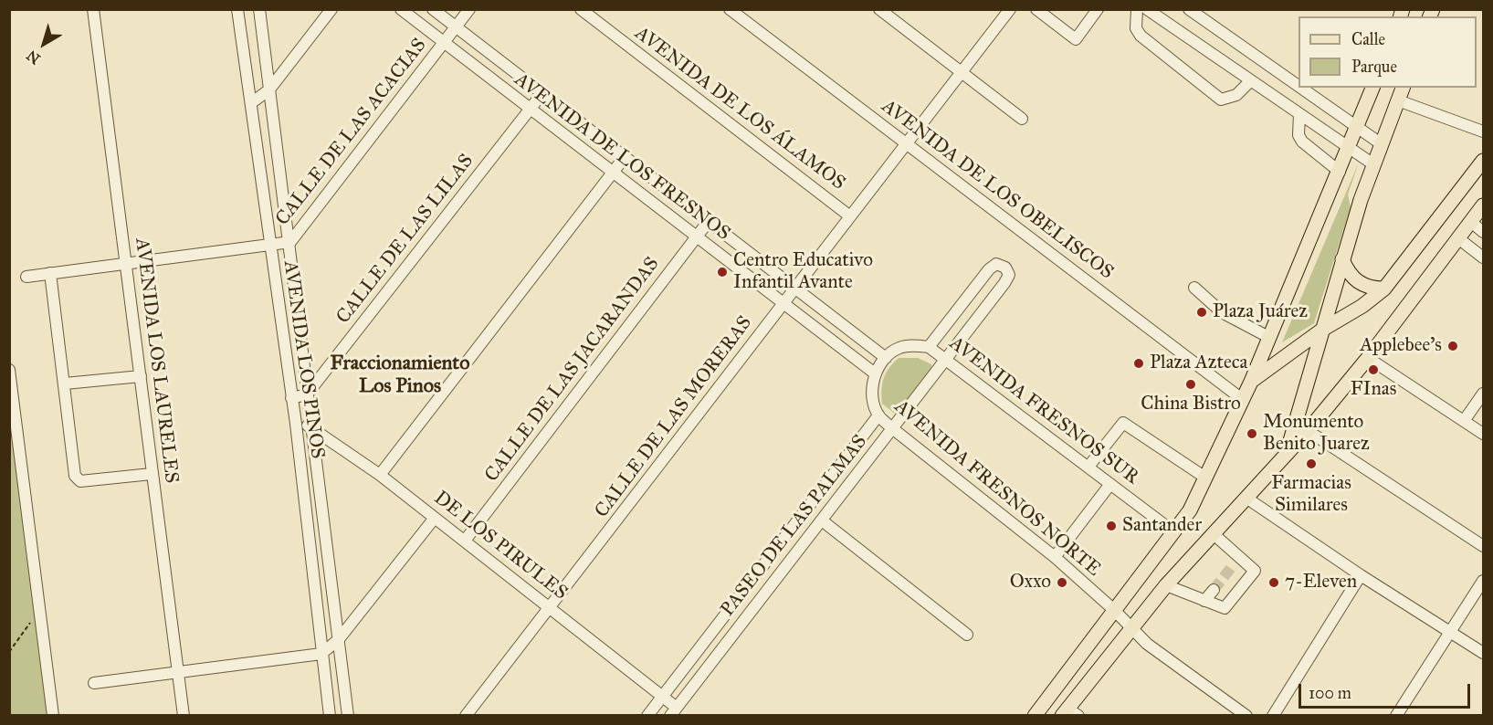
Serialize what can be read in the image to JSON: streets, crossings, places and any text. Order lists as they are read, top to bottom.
{
  "streets": {
    "street": [
      "AVENIDA DE LOS ÁLAMOS",
      "CALLE DE LAS ACACIAS",
      "AVENIDA DE LOS FRESNOS",
      "AVENIDA DE LOS OBELISCOS",
      "CALLE DE LAS LILAS",
      "AVENIDA LOS PINOS",
      "AVENIDA LOS LAURELES",
      "CALLE DE LAS JACARANDAS",
      "AVENIDA FRESNOS SUR",
      "CALLE DE LAS MORERAS",
      "AVENIDA FRESNOS NORTE",
      "PASEO DE LAS PALMAS",
      "DE LOS PIRULES"
    ]
  },
  "crossings": [
    ["AVENIDA DE LOS ÁLAMOS", "CALLE DE LAS MORERAS"],
    ["CALLE DE LAS ACACIAS", "AVENIDA DE LOS FRESNOS"],
    ["CALLE DE LAS ACACIAS", "AVENIDA LOS PINOS"],
    ["CALLE DE LAS ACACIAS", "AVENIDA LOS LAURELES"],
    ["AVENIDA DE LOS FRESNOS", "CALLE DE LAS LILAS"],
    ["AVENIDA DE LOS FRESNOS", "CALLE DE LAS JACARANDAS"],
    ["AVENIDA DE LOS FRESNOS", "AVENIDA FRESNOS SUR"],
    ["AVENIDA DE LOS FRESNOS", "CALLE DE LAS MORERAS"],
    ["AVENIDA DE LOS FRESNOS", "AVENIDA FRESNOS NORTE"],
    ["AVENIDA DE LOS OBELISCOS", "CALLE DE LAS MORERAS"],
    ["CALLE DE LAS LILAS", "AVENIDA LOS PINOS"],
    ["AVENIDA LOS PINOS", "DE LOS PIRULES"],
    ["CALLE DE LAS JACARANDAS", "DE LOS PIRULES"],
    ["AVENIDA FRESNOS SUR", "PASEO DE LAS PALMAS"],
    ["CALLE DE LAS MORERAS", "DE LOS PIRULES"],
    ["AVENIDA FRESNOS NORTE", "PASEO DE LAS PALMAS"],
    ["PASEO DE LAS PALMAS", "DE LOS PIRULES"]
  ],
  "districts": ["Fraccionamiento Los Pinos"],
  "places": [
    "Centro Educativo Infantil Avante",
    "Plaza Juárez",
    "Applebee's",
    "Plaza Azteca",
    "FInas",
    "China Bistro",
    "Monumento Benito Juarez",
    "Farmacias Similares",
    "Santander",
    "Oxxo",
    "7-Eleven"
  ],
  "legend": ["Calle", "Parque"],
  "scale_bar": "100 m",
  "north": "bottom left"
}
